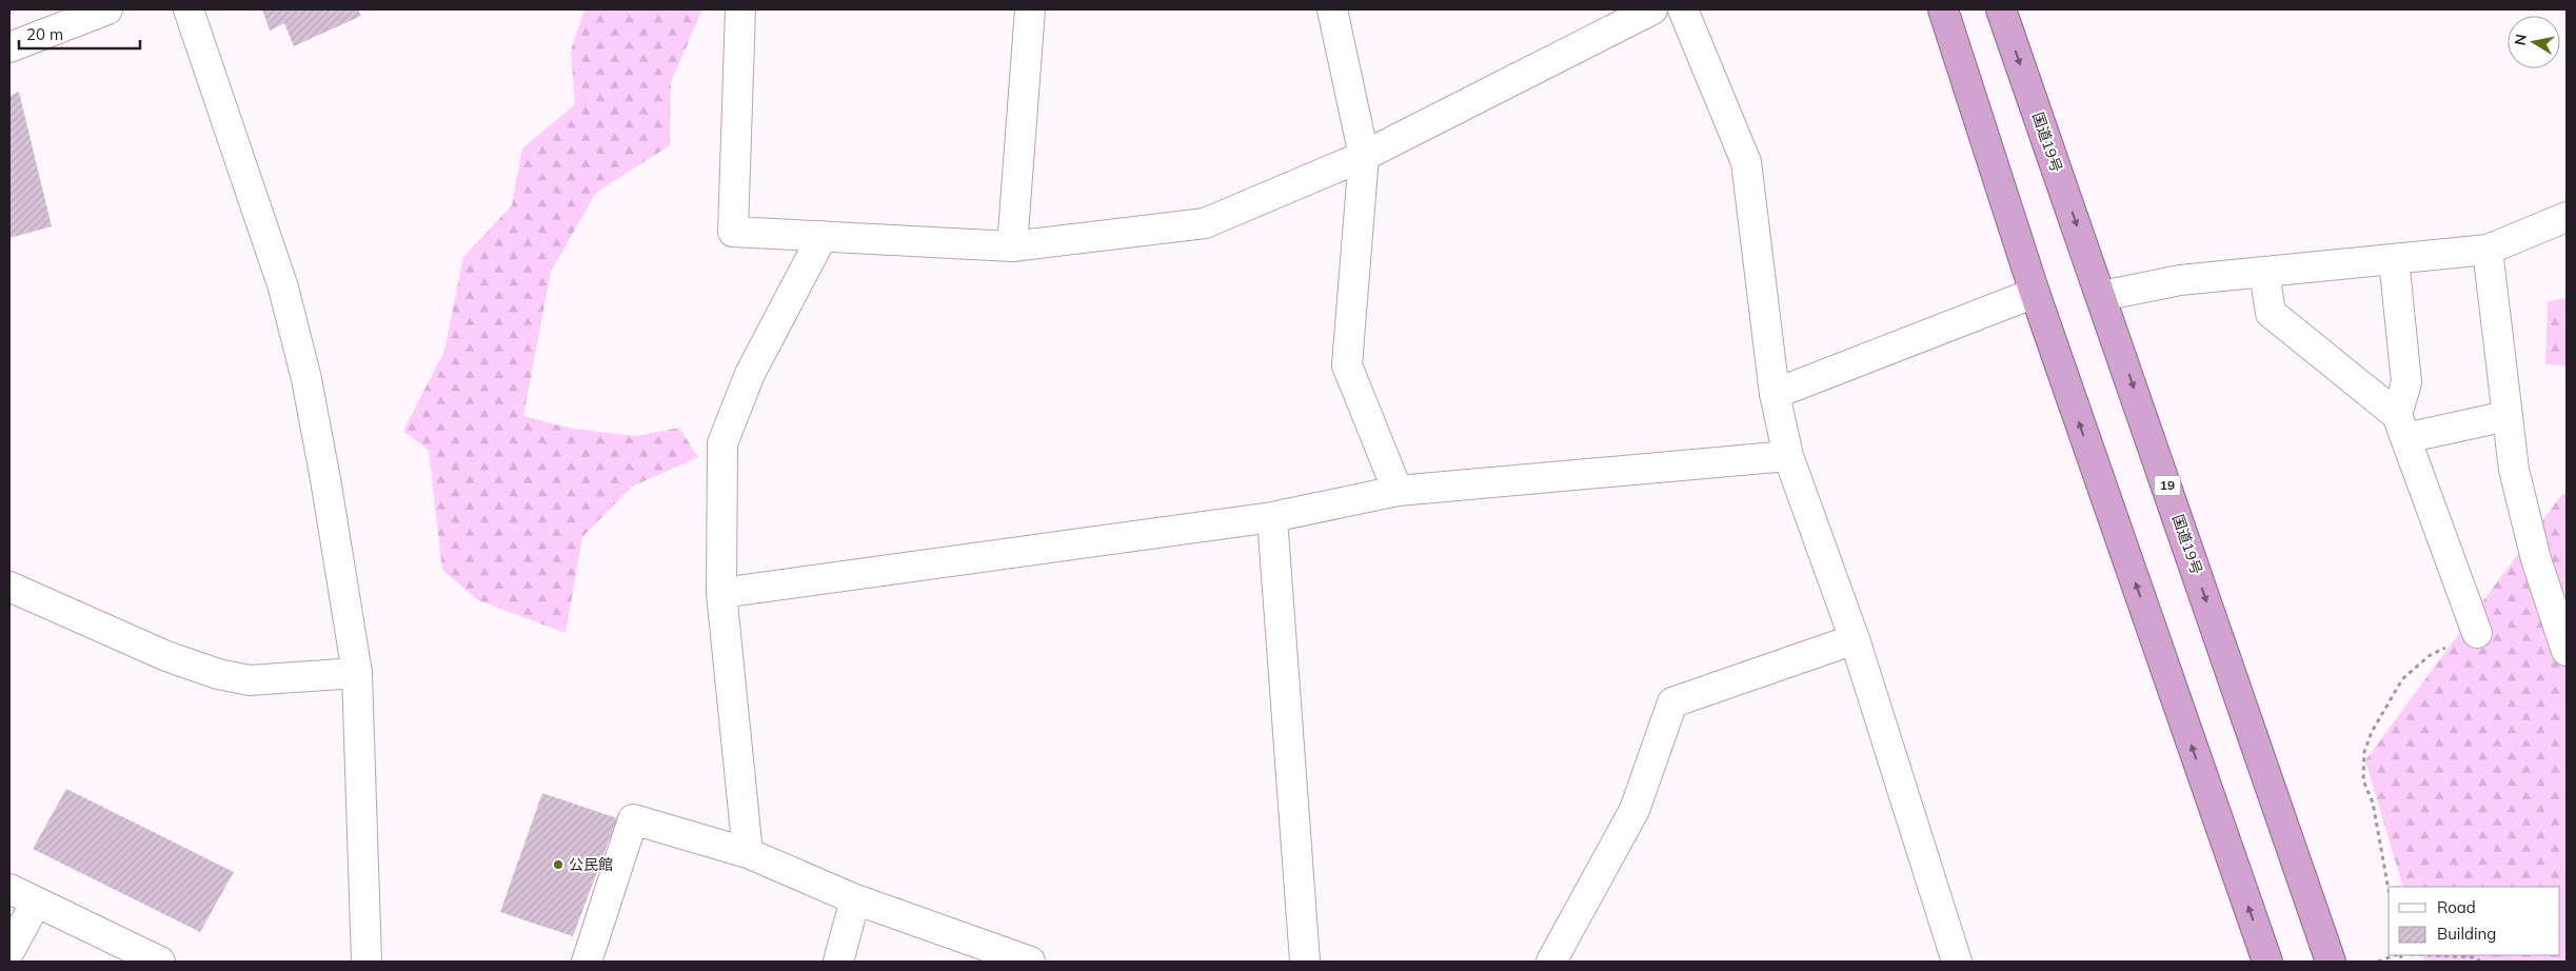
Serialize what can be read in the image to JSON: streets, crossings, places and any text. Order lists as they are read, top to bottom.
{
  "streets": {
    "highway": ["国道19号", "19"]
  },
  "places": ["公民館"],
  "legend": ["Road", "Building"],
  "scale_bar": "20 m",
  "north": "left"
}
